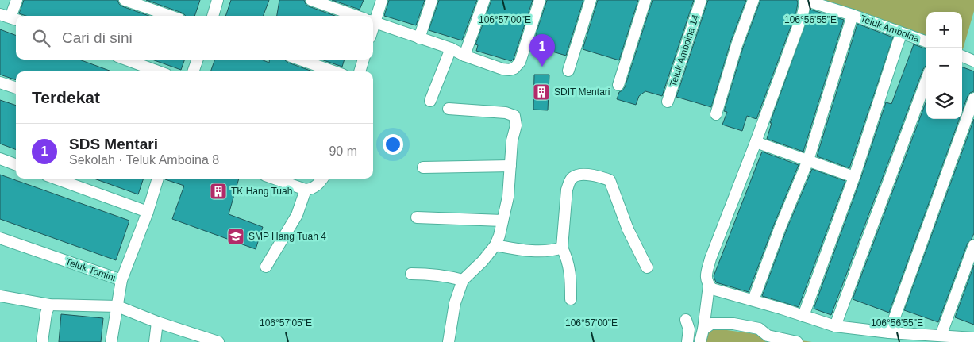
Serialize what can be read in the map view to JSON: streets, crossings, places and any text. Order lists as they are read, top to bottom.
{
  "streets": {
    "street": ["Teluk Amboina", "Teluk Amboina 14", "Teluk Tomini"]
  },
  "places": {
    "building": ["SDIT Mentari", "TK Hang Tuah"],
    "school or university": ["SMP Hang Tuah 4"]
  },
  "page": {
    "map_buttons": ["+", "−"],
    "search": "Cari di sini",
    "pins": "1",
    "heading": "Terdekat",
    "list": [
      {
        "mark": "1",
        "name": "SDS Mentari",
        "note": "Sekolah · Teluk Amboina 8",
        "value": "90 m"
      }
    ]
  },
  "coordinates": ["106°57'00\"E", "106°56'55\"E", "106°57'05\"E"]
}
